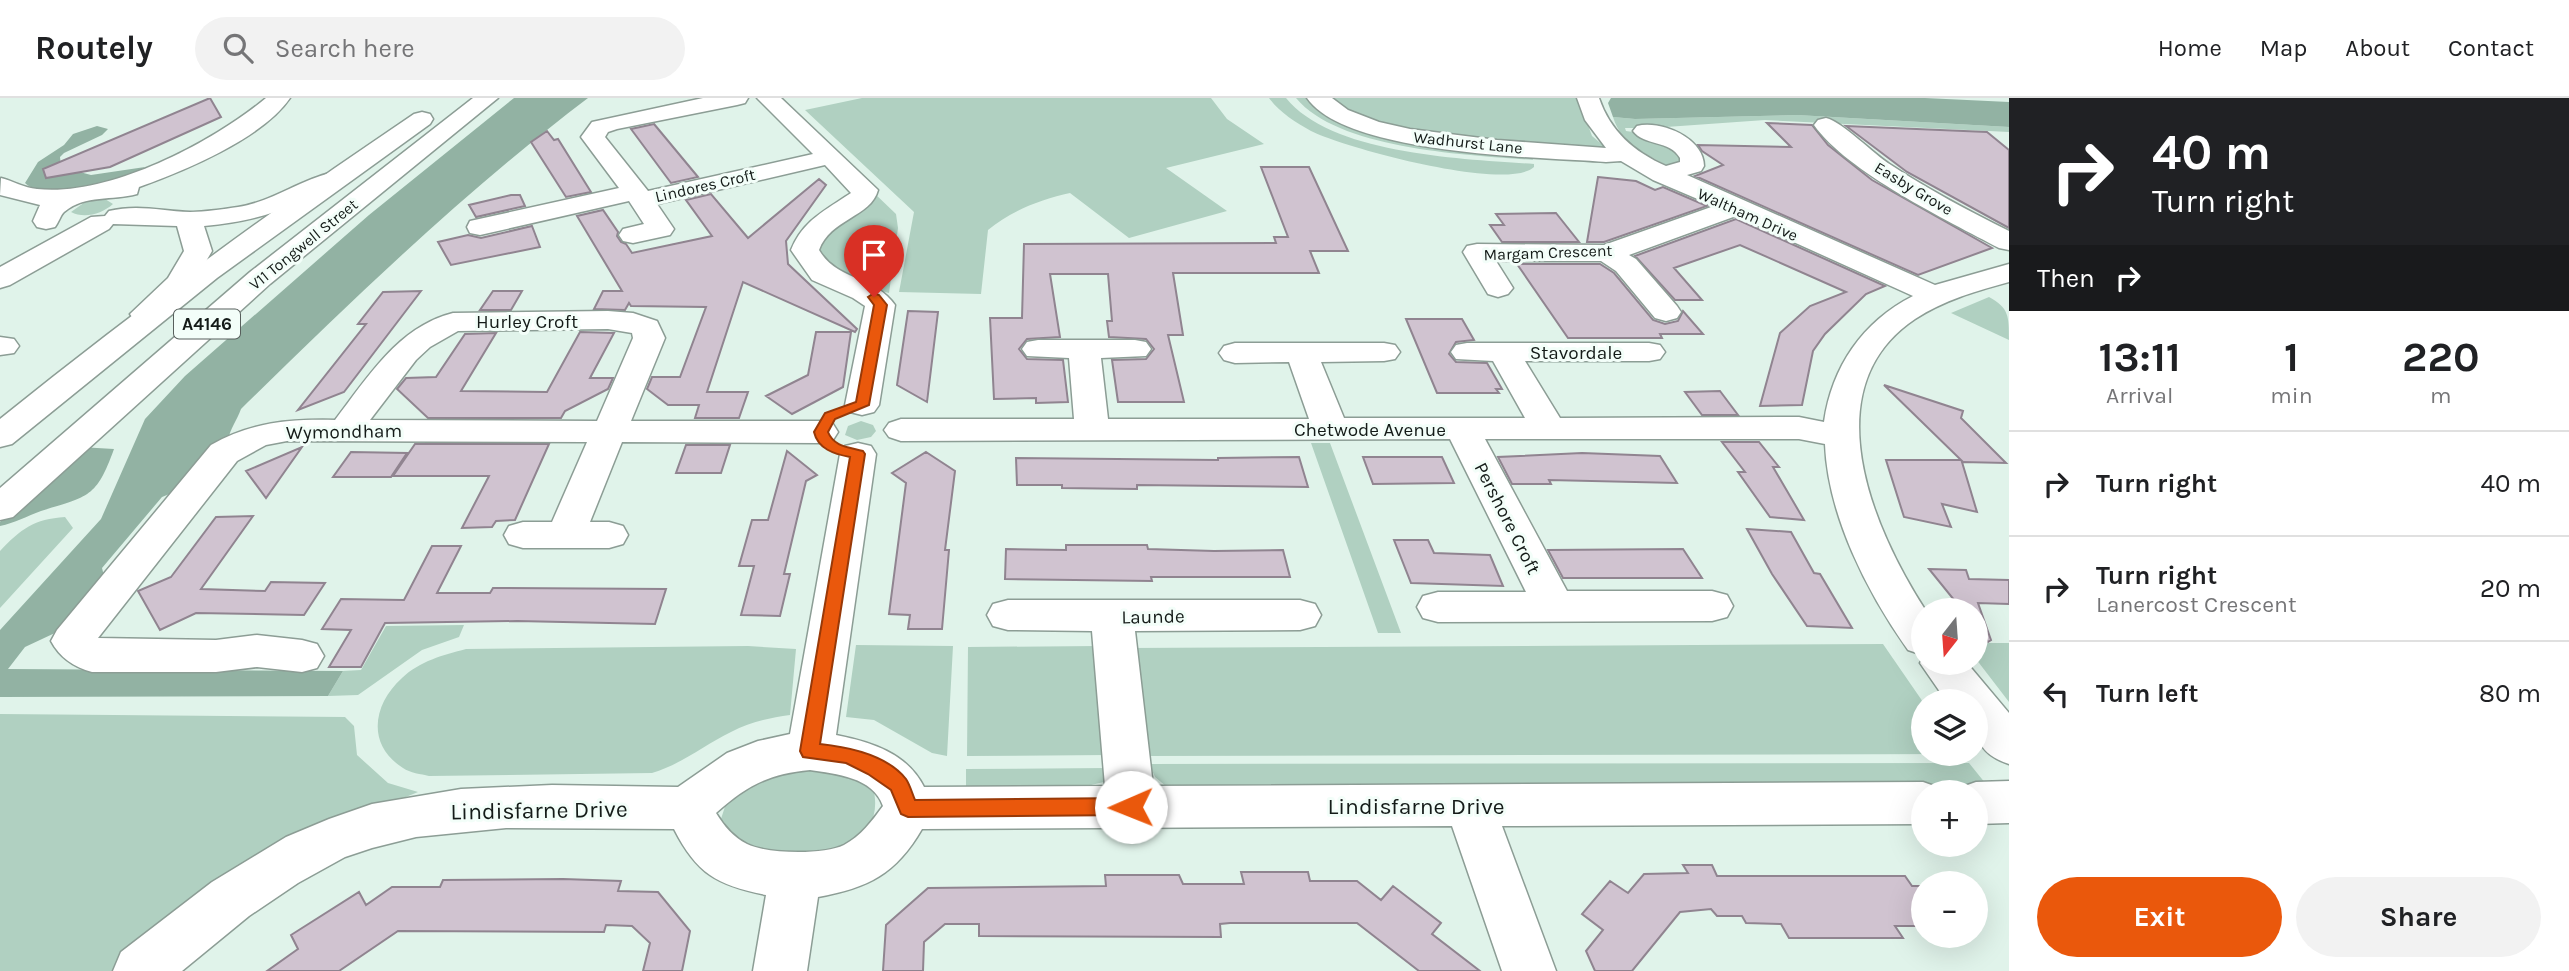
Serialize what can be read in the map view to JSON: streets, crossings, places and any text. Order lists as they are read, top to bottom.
{
  "streets": {
    "main road": [
      "Wadhurst Lane",
      "Lindores Croft",
      "Easby Grove",
      "Waltham Drive",
      "V11 Tongwell Street",
      "Margam Crescent",
      "Hurley Croft",
      "A4146",
      "Stavordale",
      "Chetwode Avenue",
      "Wymondham",
      "Pershore Croft",
      "Launde",
      "Lindisfarne Drive"
    ]
  },
  "crossings": [
    ["Wadhurst Lane", "Waltham Drive"],
    ["Waltham Drive", "Margam Crescent"],
    ["Hurley Croft", "Wymondham"],
    ["Stavordale", "Chetwode Avenue"],
    ["Chetwode Avenue", "Wymondham"],
    ["Chetwode Avenue", "Pershore Croft"],
    ["Launde", "Lindisfarne Drive"]
  ],
  "north": "bottom",
  "page": {
    "header": "Routely",
    "search": "Search here",
    "nav": [
      "Home",
      "Map",
      "About",
      "Contact"
    ],
    "turn": ["40 m", "Turn right"],
    "then": "Then",
    "eta": [
      "13:11",
      "Arrival",
      "1",
      "min",
      "220",
      "m"
    ],
    "list": [
      {
        "name": "Turn right",
        "value": "40 m"
      },
      {
        "name": "Turn right",
        "note": "Lanercost Crescent",
        "value": "20 m"
      },
      {
        "name": "Turn left",
        "value": "80 m"
      }
    ],
    "map_buttons": ["+", "−"],
    "buttons": ["Exit", "Share"]
  }
}
